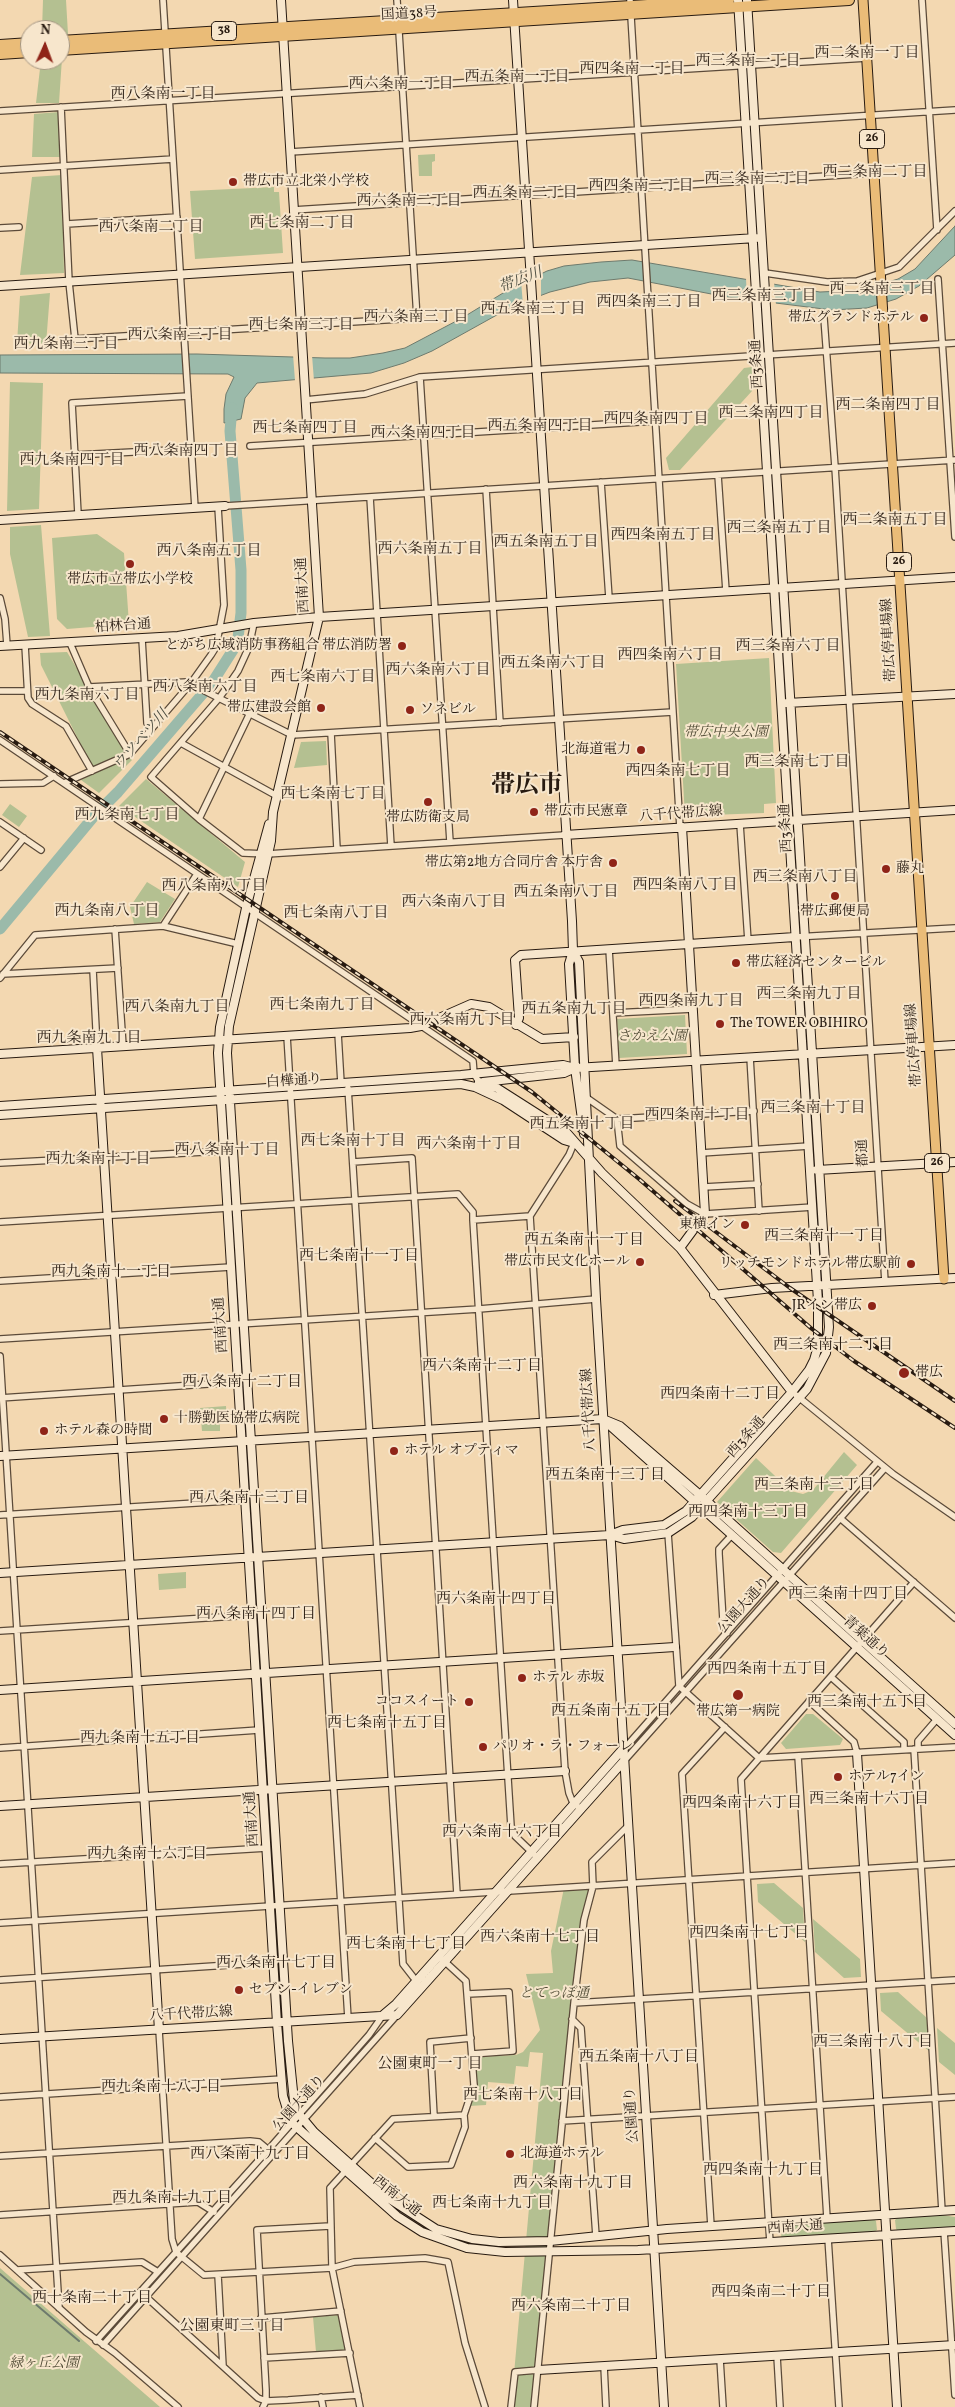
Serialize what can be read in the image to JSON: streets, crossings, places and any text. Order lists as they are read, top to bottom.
{
  "streets": {
    "highway": ["国道38号", "38"],
    "main road": ["26", "帯広停車場線"],
    "street": [
      "西3条通",
      "西南大通",
      "柏林台通",
      "八千代帯広線",
      "白樺通り",
      "都通",
      "公園大通り",
      "青葉通り",
      "公園通り"
    ]
  },
  "crossings": [
    ["国道38号", "西3条通"],
    ["国道38号", "西南大通"],
    ["西3条通", "柏林台通"],
    ["西3条通", "八千代帯広線"],
    ["西3条通", "白樺通り"],
    ["西3条通", "青葉通り"],
    ["西南大通", "柏林台通"],
    ["西南大通", "八千代帯広線"],
    ["西南大通", "白樺通り"],
    ["西南大通", "公園大通り"],
    ["西南大通", "公園通り"],
    ["柏林台通", "帯広停車場線"],
    ["柏林台通", "都通"],
    ["帯広停車場線", "八千代帯広線"],
    ["八千代帯広線", "白樺通り"],
    ["八千代帯広線", "都通"],
    ["八千代帯広線", "公園大通り"],
    ["八千代帯広線", "公園通り"],
    ["公園大通り", "青葉通り"],
    ["公園大通り", "公園通り"]
  ],
  "districts": [
    "西二条南一丁目",
    "西三条南一丁目",
    "西四条南一丁目",
    "西五条南一丁目",
    "西六条南一丁目",
    "西八条南一丁目",
    "西二条南二丁目",
    "西三条南二丁目",
    "西四条南二丁目",
    "西五条南二丁目",
    "西六条南二丁目",
    "西七条南二丁目",
    "西八条南二丁目",
    "西二条南三丁目",
    "西三条南三丁目",
    "西四条南三丁目",
    "西五条南三丁目",
    "西六条南三丁目",
    "西七条南三丁目",
    "西八条南三丁目",
    "西九条南三丁目",
    "西二条南四丁目",
    "西三条南四丁目",
    "西四条南四丁目",
    "西五条南四丁目",
    "西七条南四丁目",
    "西六条南四丁目",
    "西八条南四丁目",
    "西九条南四丁目",
    "西二条南五丁目",
    "西三条南五丁目",
    "西四条南五丁目",
    "西五条南五丁目",
    "西六条南五丁目",
    "西八条南五丁目",
    "西三条南六丁目",
    "西四条南六丁目",
    "西五条南六丁目",
    "西六条南六丁目",
    "西七条南六丁目",
    "西八条南六丁目",
    "西九条南六丁目",
    "西三条南七丁目",
    "西四条南七丁目",
    "帯広市",
    "西七条南七丁目",
    "西九条南七丁目",
    "西三条南八丁目",
    "西四条南八丁目",
    "西八条南八丁目",
    "西五条南八丁目",
    "西六条南八丁目",
    "西九条南八丁目",
    "西七条南八丁目",
    "西三条南九丁目",
    "西四条南九丁目",
    "西七条南九丁目",
    "西八条南九丁目",
    "西五条南九丁目",
    "西六条南九丁目",
    "西九条南九丁目",
    "西三条南十丁目",
    "西四条南十丁目",
    "西五条南十丁目",
    "西七条南十丁目",
    "西六条南十丁目",
    "西八条南十丁目",
    "西九条南十丁目",
    "西三条南十一丁目",
    "西五条南十一丁目",
    "西七条南十一丁目",
    "西九条南十一丁目",
    "西三条南十二丁目",
    "西六条南十二丁目",
    "西八条南十二丁目",
    "西四条南十二丁目",
    "西五条南十三丁目",
    "西三条南十三丁目",
    "西八条南十三丁目",
    "西四条南十三丁目",
    "西三条南十四丁目",
    "西六条南十四丁目",
    "西八条南十四丁目",
    "西四条南十五丁目",
    "西三条南十五丁目",
    "西五条南十五丁目",
    "西七条南十五丁目",
    "西九条南十五丁目",
    "西三条南十六丁目",
    "西四条南十六丁目",
    "西六条南十六丁目",
    "西九条南十六丁目",
    "西四条南十七丁目",
    "西六条南十七丁目",
    "西七条南十七丁目",
    "西八条南十七丁目",
    "西三条南十八丁目",
    "西五条南十八丁目",
    "公園東町一丁目",
    "西九条南十八丁目",
    "西七条南十八丁目",
    "西八条南十九丁目",
    "西四条南十九丁目",
    "西六条南十九丁目",
    "西九条南十九丁目",
    "西七条南十九丁目",
    "西四条南二十丁目",
    "西十条南二十丁目",
    "西六条南二十丁目",
    "公園東町三丁目"
  ],
  "water": ["帯広川", "ウツベツ川"],
  "parks": [
    "帯広中央公園",
    "さかえ公園",
    "とてっぽ通",
    "緑ヶ丘公園"
  ],
  "places": [
    "帯広市立北栄小学校",
    "帯広グランドホテル",
    "帯広市立帯広小学校",
    "とかち広域消防事務組合 帯広消防署",
    "帯広建設会館",
    "ソネビル",
    "北海道電力",
    "帯広防衛支局",
    "帯広市民憲章",
    "帯広第2地方合同庁舎 本庁舎",
    "藤丸",
    "帯広郵便局",
    "帯広経済センタービル",
    "The TOWER OBIHIRO",
    "東横イン",
    "帯広市民文化ホール",
    "リッチモンドホテル帯広駅前",
    "JRイン帯広",
    "帯広",
    "十勝勤医協帯広病院",
    "ホテル森の時間",
    "ホテル オプティマ",
    "ホテル 赤坂",
    "帯広第一病院",
    "ココスイート",
    "パリオ・ラ・フォーレ",
    "ホテル7イン",
    "セブン-イレブン",
    "北海道ホテル"
  ],
  "north": "top"
}
